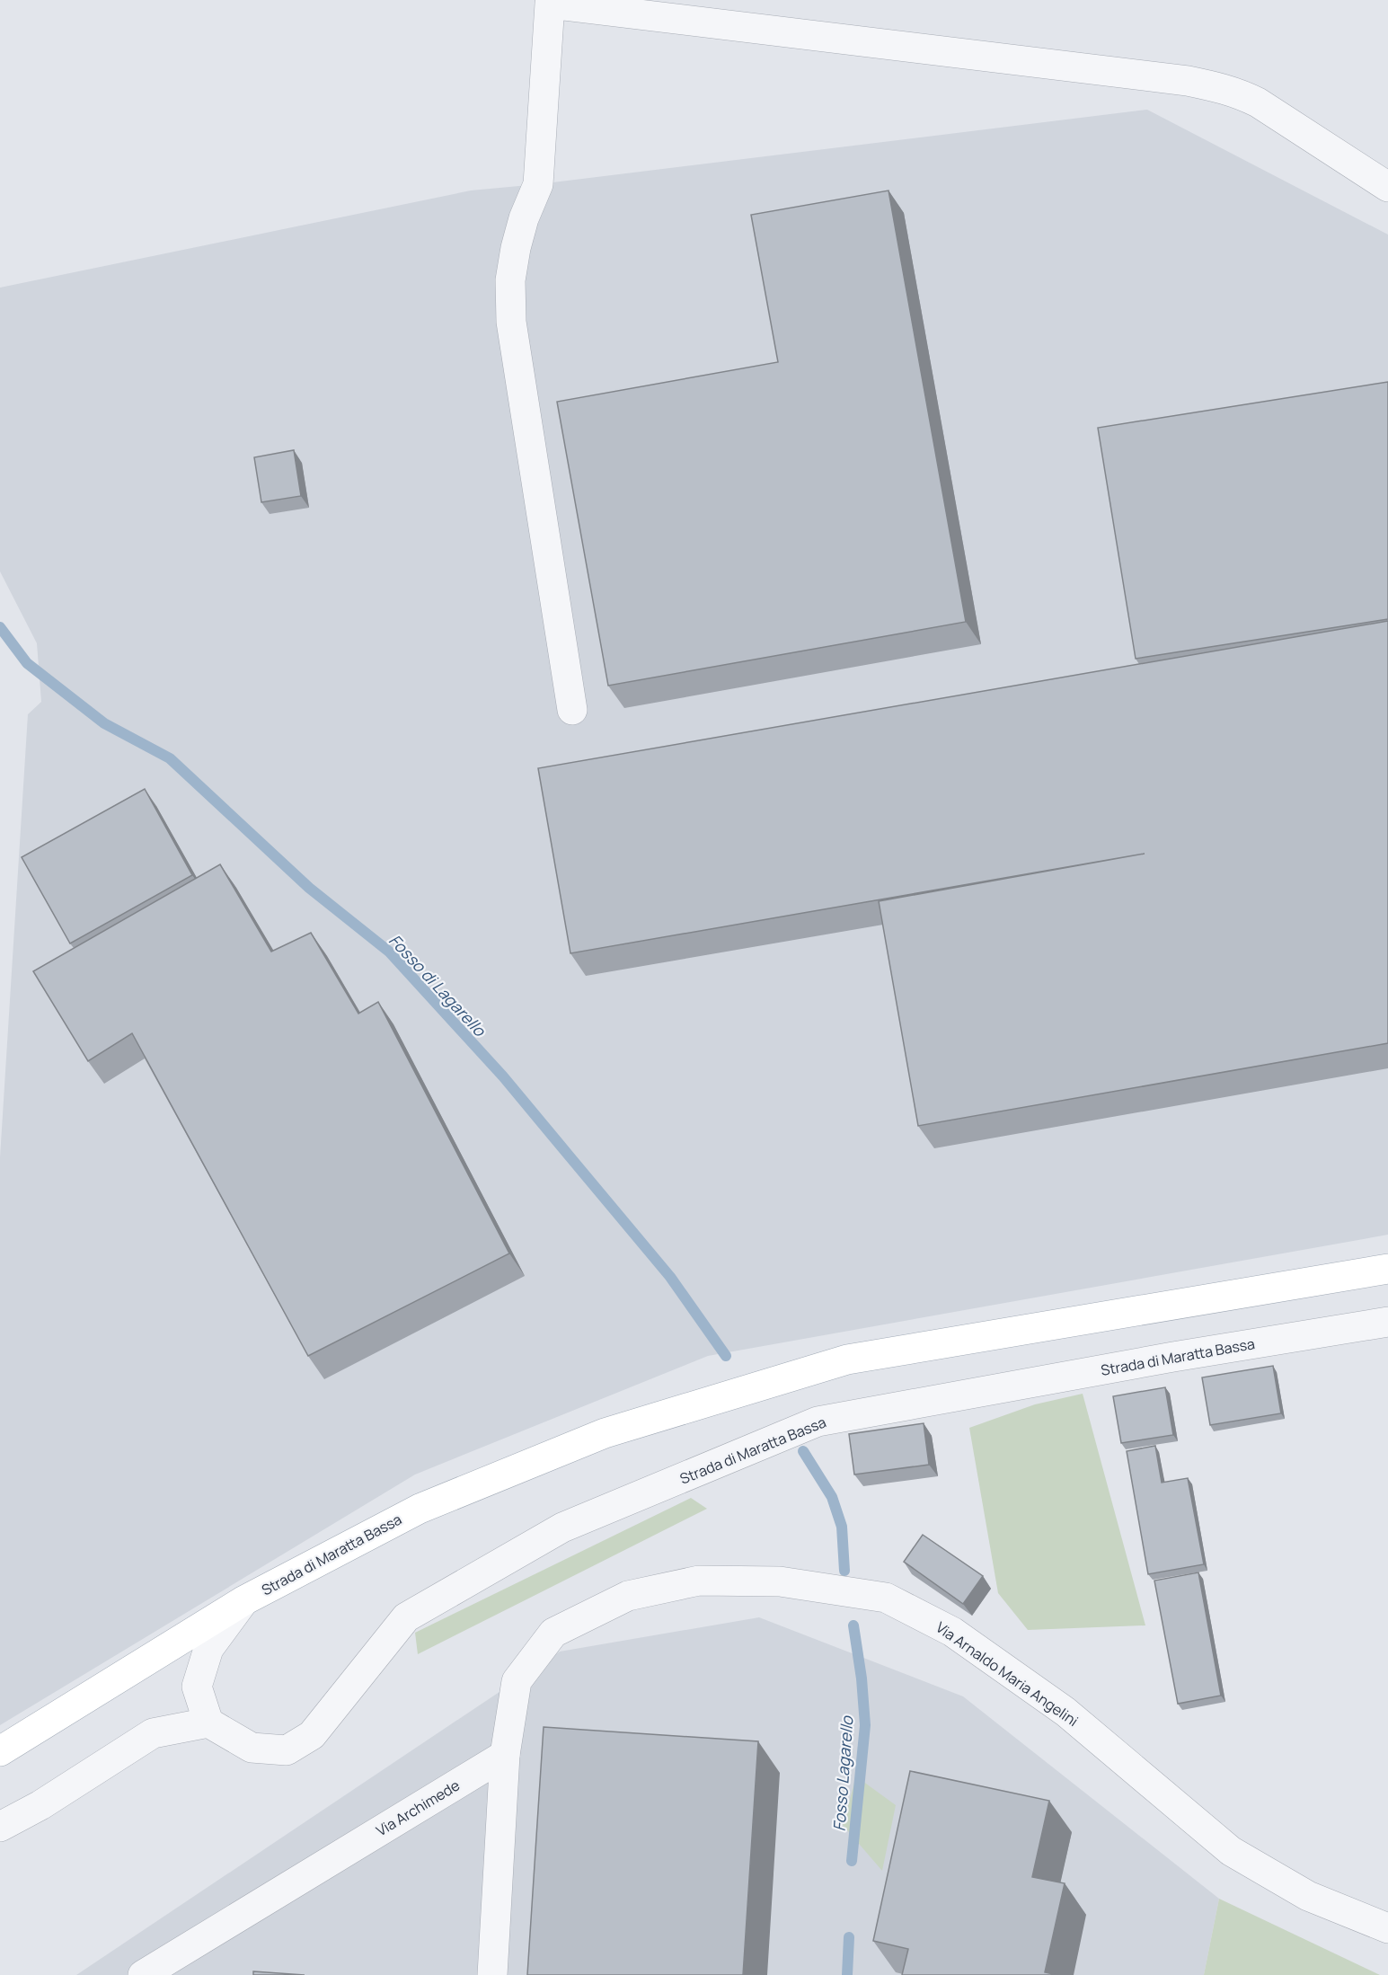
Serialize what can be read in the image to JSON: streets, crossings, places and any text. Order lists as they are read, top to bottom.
{
  "streets": {
    "main road": ["Strada di Maratta Bassa"],
    "street": ["Via Arnaldo Maria Angelini", "Via Archimede"]
  },
  "crossings": [
    ["Via Arnaldo Maria Angelini", "Via Archimede"]
  ],
  "water": ["Fosso di Lagarello", "Fosso Lagarello"]
}
